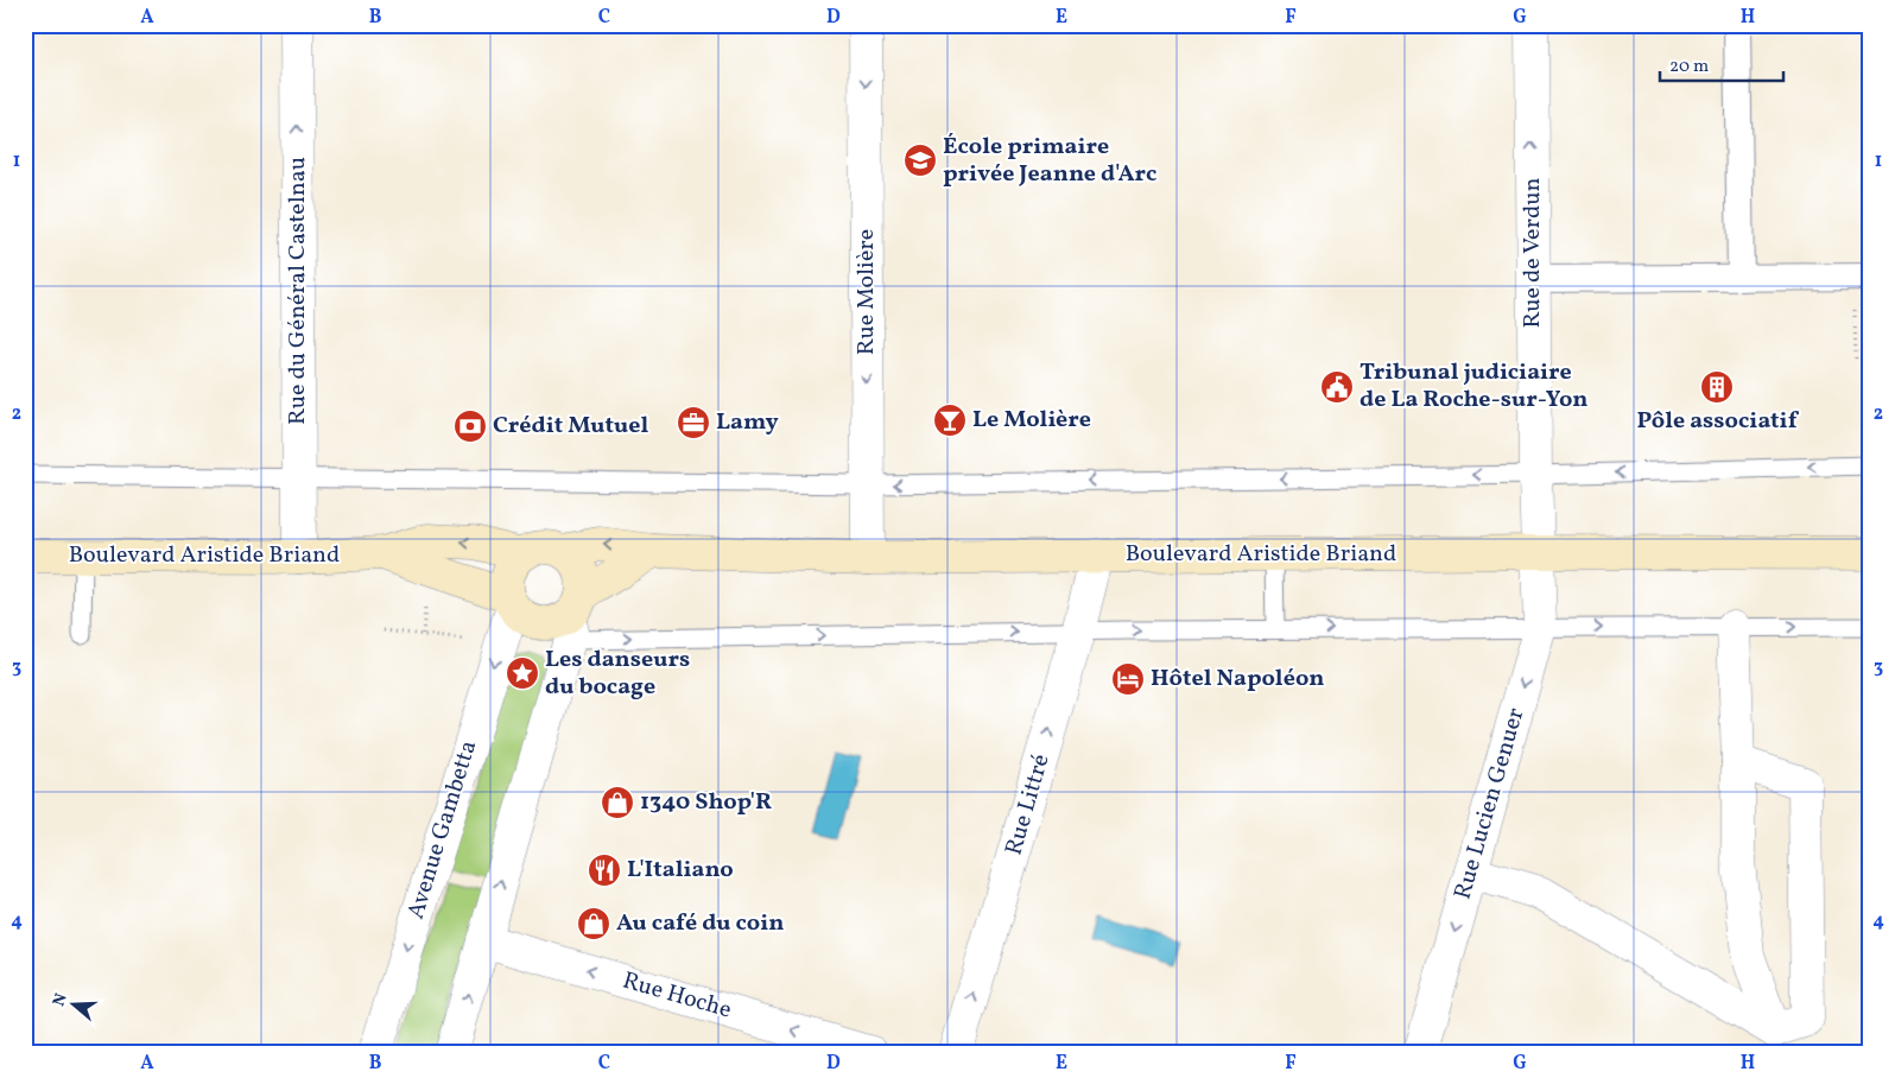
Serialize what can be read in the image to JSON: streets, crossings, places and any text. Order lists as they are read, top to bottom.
{
  "streets": {
    "main road": ["Boulevard Aristide Briand"],
    "street": [
      "Rue de Verdun",
      "Rue du Général Castelnau",
      "Rue Molière",
      "Rue Lucien Genuer",
      "Rue Littré",
      "Avenue Gambetta",
      "Rue Hoche"
    ]
  },
  "crossings": [
    ["Rue de Verdun", "Boulevard Aristide Briand"],
    ["Rue de Verdun", "Rue Lucien Genuer"],
    ["Rue du Général Castelnau", "Boulevard Aristide Briand"],
    ["Rue Molière", "Boulevard Aristide Briand"],
    ["Boulevard Aristide Briand", "Rue Lucien Genuer"],
    ["Boulevard Aristide Briand", "Rue Littré"],
    ["Boulevard Aristide Briand", "Avenue Gambetta"]
  ],
  "one_way": [
    "Rue du Général Castelnau",
    "Rue Molière",
    "Rue Littré",
    "Rue Hoche"
  ],
  "places": {
    "school or university": ["École primaire privée Jeanne d'Arc"],
    "public building": ["Tribunal judiciaire de La Roche-sur-Yon"],
    "building": ["Pôle associatif"],
    "bar": ["Le Molière"],
    "office": ["Lamy"],
    "bank": ["Crédit Mutuel"],
    "place": ["Les danseurs du bocage"],
    "hotel": ["Hôtel Napoléon"],
    "shop": ["1340 Shop'R", "Au café du coin"],
    "restaurant": ["L'Italiano"]
  },
  "scale_bar": "20 m",
  "north": "left",
  "grid": {
    "columns": [
      "A",
      "B",
      "C",
      "D",
      "E",
      "F",
      "G",
      "H"
    ],
    "rows": [
      "1",
      "2",
      "3",
      "4"
    ]
  }
}
